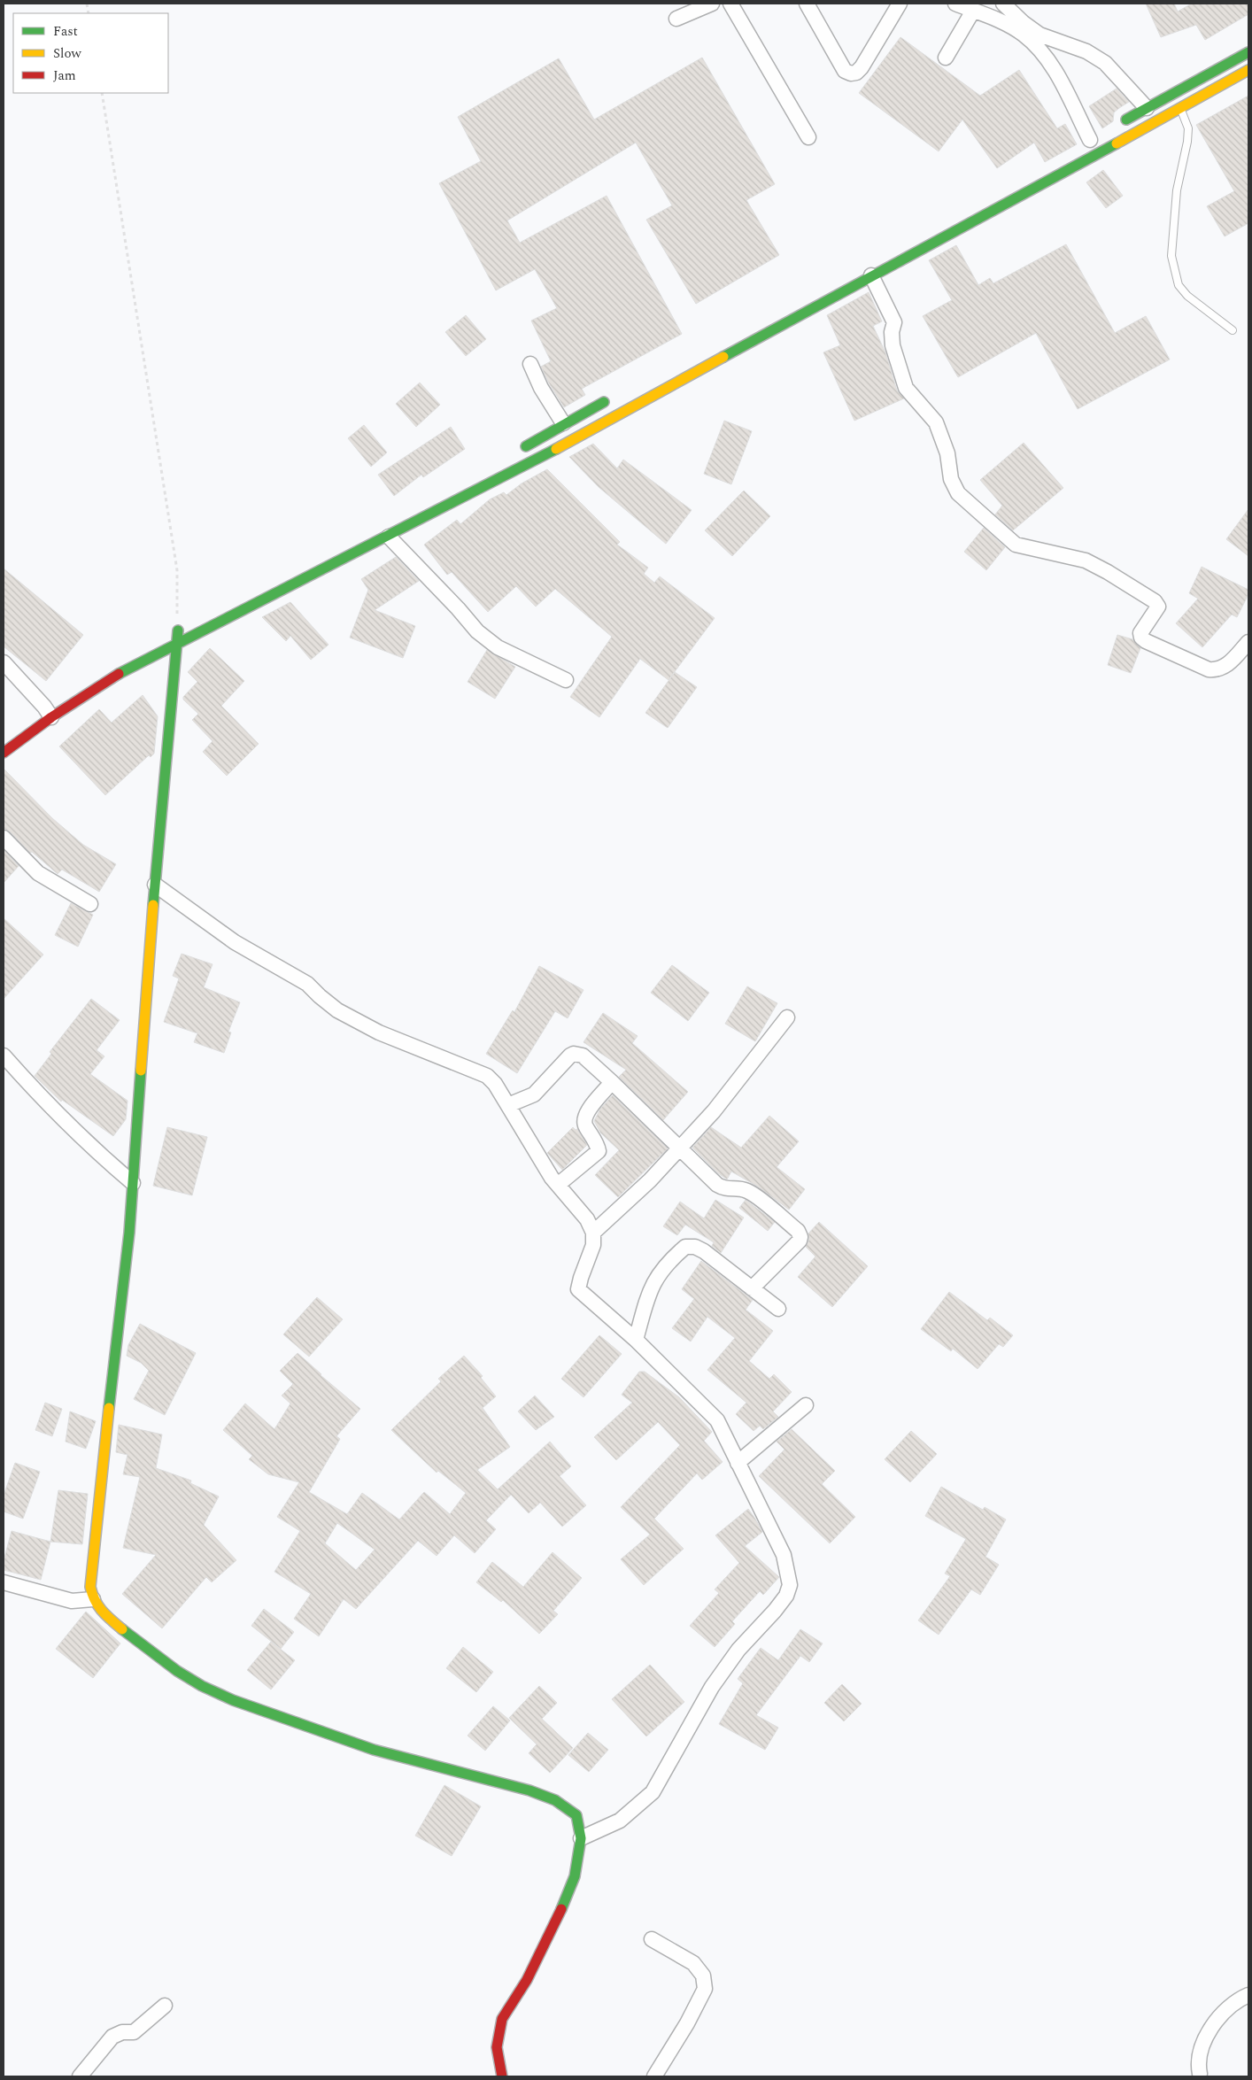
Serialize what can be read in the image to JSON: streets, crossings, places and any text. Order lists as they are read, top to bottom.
{
  "legend": ["Fast", "Slow", "Jam"]
}
